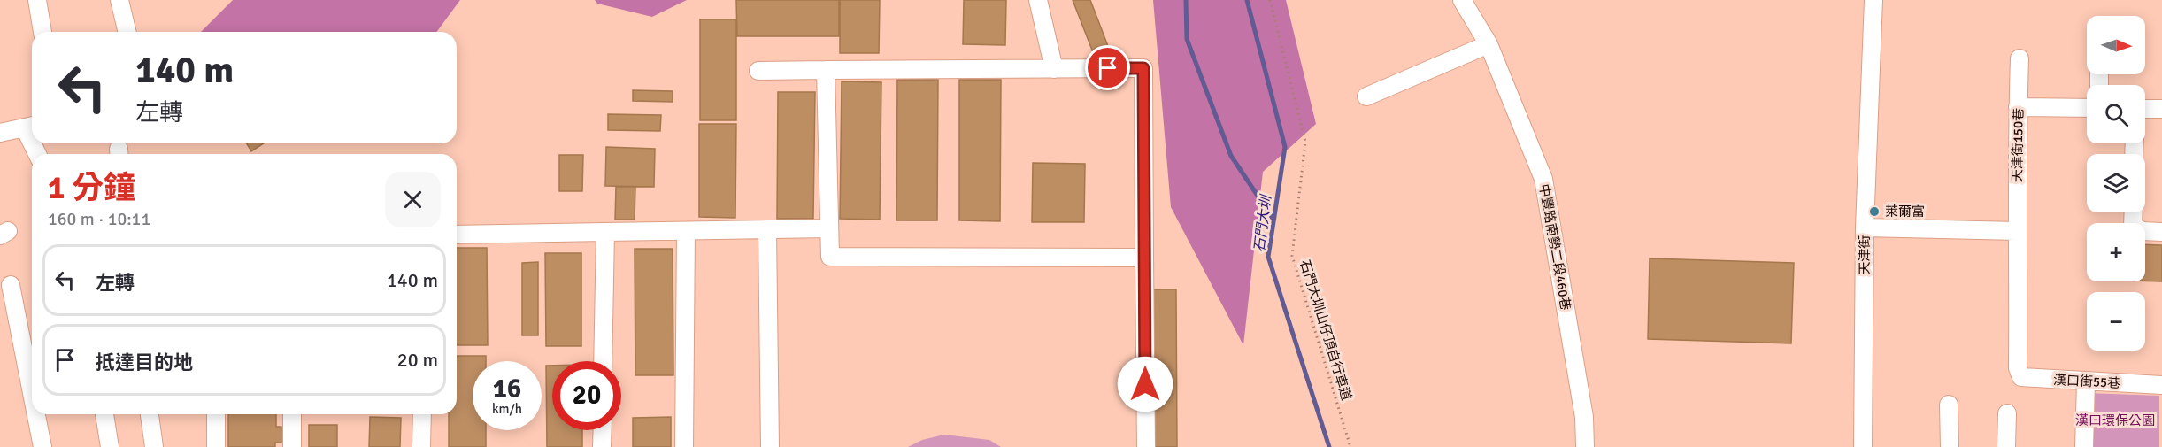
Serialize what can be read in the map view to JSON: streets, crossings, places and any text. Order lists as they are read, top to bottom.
{
  "streets": {
    "street": [
      "天津街150巷",
      "中豐路南勢二段460巷",
      "天津街",
      "漢口街55巷"
    ],
    "path": ["石門大圳山仔頂自行車道"]
  },
  "crossings": [
    ["天津街150巷", "漢口街55巷"]
  ],
  "water": ["石門大圳"],
  "parks": ["漢口環保公園"],
  "places": ["萊爾富"],
  "north": "right",
  "page": {
    "map_buttons": ["+", "−"],
    "turn": ["140 m", "左轉"],
    "heading": ["1 分鐘", "160 m · 10:11"],
    "list": [
      {
        "name": "左轉",
        "value": "140 m"
      },
      {
        "name": "抵達目的地",
        "value": "20 m"
      }
    ],
    "speed": "16 km/h",
    "limit": "20"
  }
}
